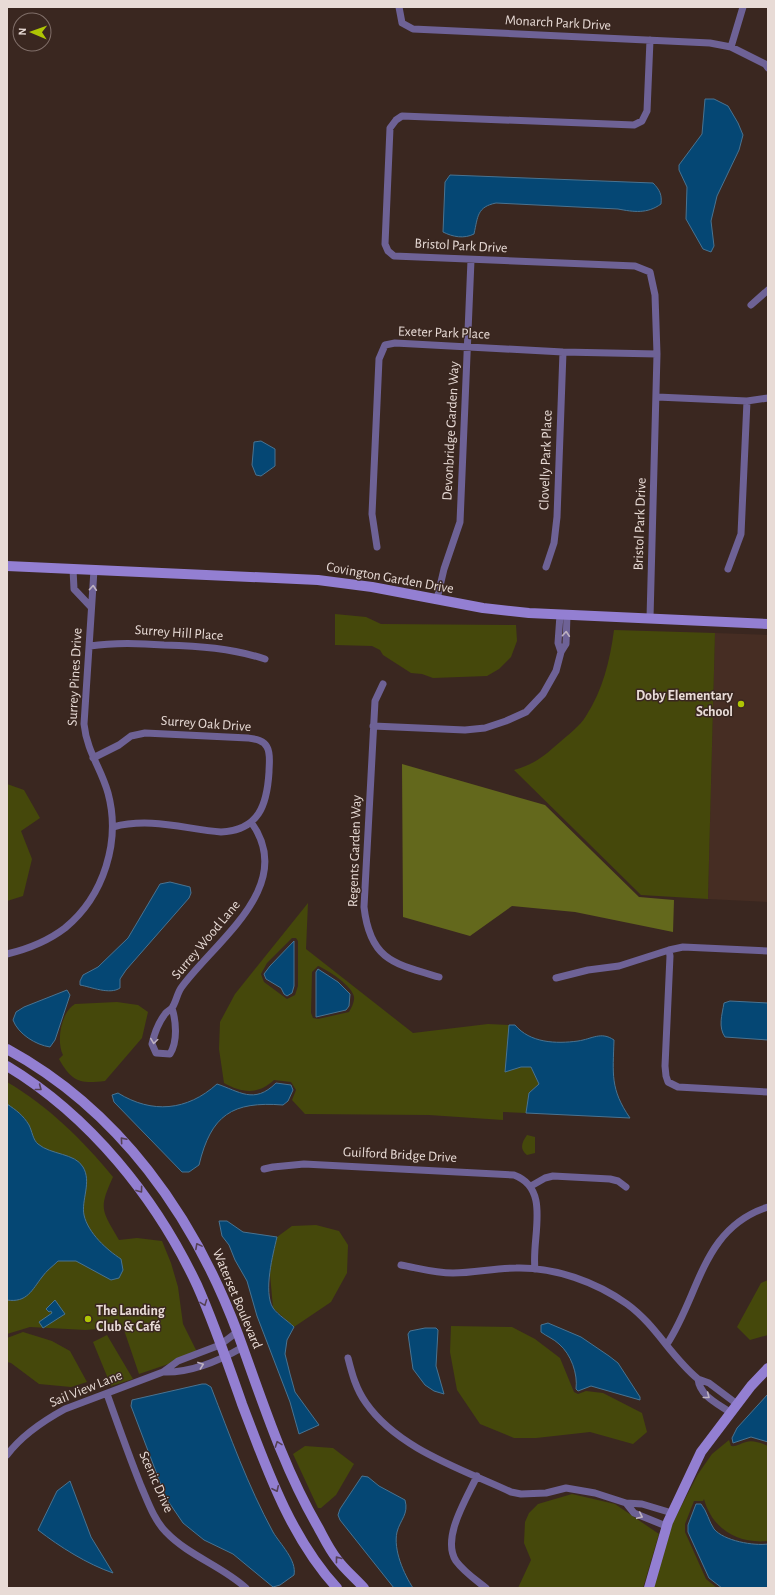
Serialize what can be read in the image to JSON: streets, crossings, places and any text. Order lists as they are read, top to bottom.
{
  "streets": {
    "street": [
      "Monarch Park Drive",
      "Bristol Park Drive",
      "Exeter Park Place",
      "Devonbridge Garden Way",
      "Clovelly Park Place",
      "Covington Garden Drive",
      "Surrey Hill Place",
      "Surrey Pines Drive",
      "Surrey Oak Drive",
      "Regents Garden Way",
      "Surrey Wood Lane",
      "Guilford Bridge Drive",
      "Waterset Boulevard",
      "Sail View Lane",
      "Scenic Drive"
    ]
  },
  "crossings": [
    ["Monarch Park Drive", "Bristol Park Drive"],
    ["Bristol Park Drive", "Exeter Park Place"],
    ["Bristol Park Drive", "Devonbridge Garden Way"],
    ["Bristol Park Drive", "Covington Garden Drive"],
    ["Exeter Park Place", "Devonbridge Garden Way"],
    ["Exeter Park Place", "Clovelly Park Place"],
    ["Devonbridge Garden Way", "Covington Garden Drive"],
    ["Covington Garden Drive", "Surrey Pines Drive"],
    ["Surrey Hill Place", "Surrey Pines Drive"],
    ["Surrey Pines Drive", "Surrey Oak Drive"],
    ["Surrey Oak Drive", "Surrey Wood Lane"],
    ["Waterset Boulevard", "Sail View Lane"],
    ["Sail View Lane", "Scenic Drive"]
  ],
  "places": ["Doby Elementary School", "The Landing Club & Café"],
  "north": "left"
}
